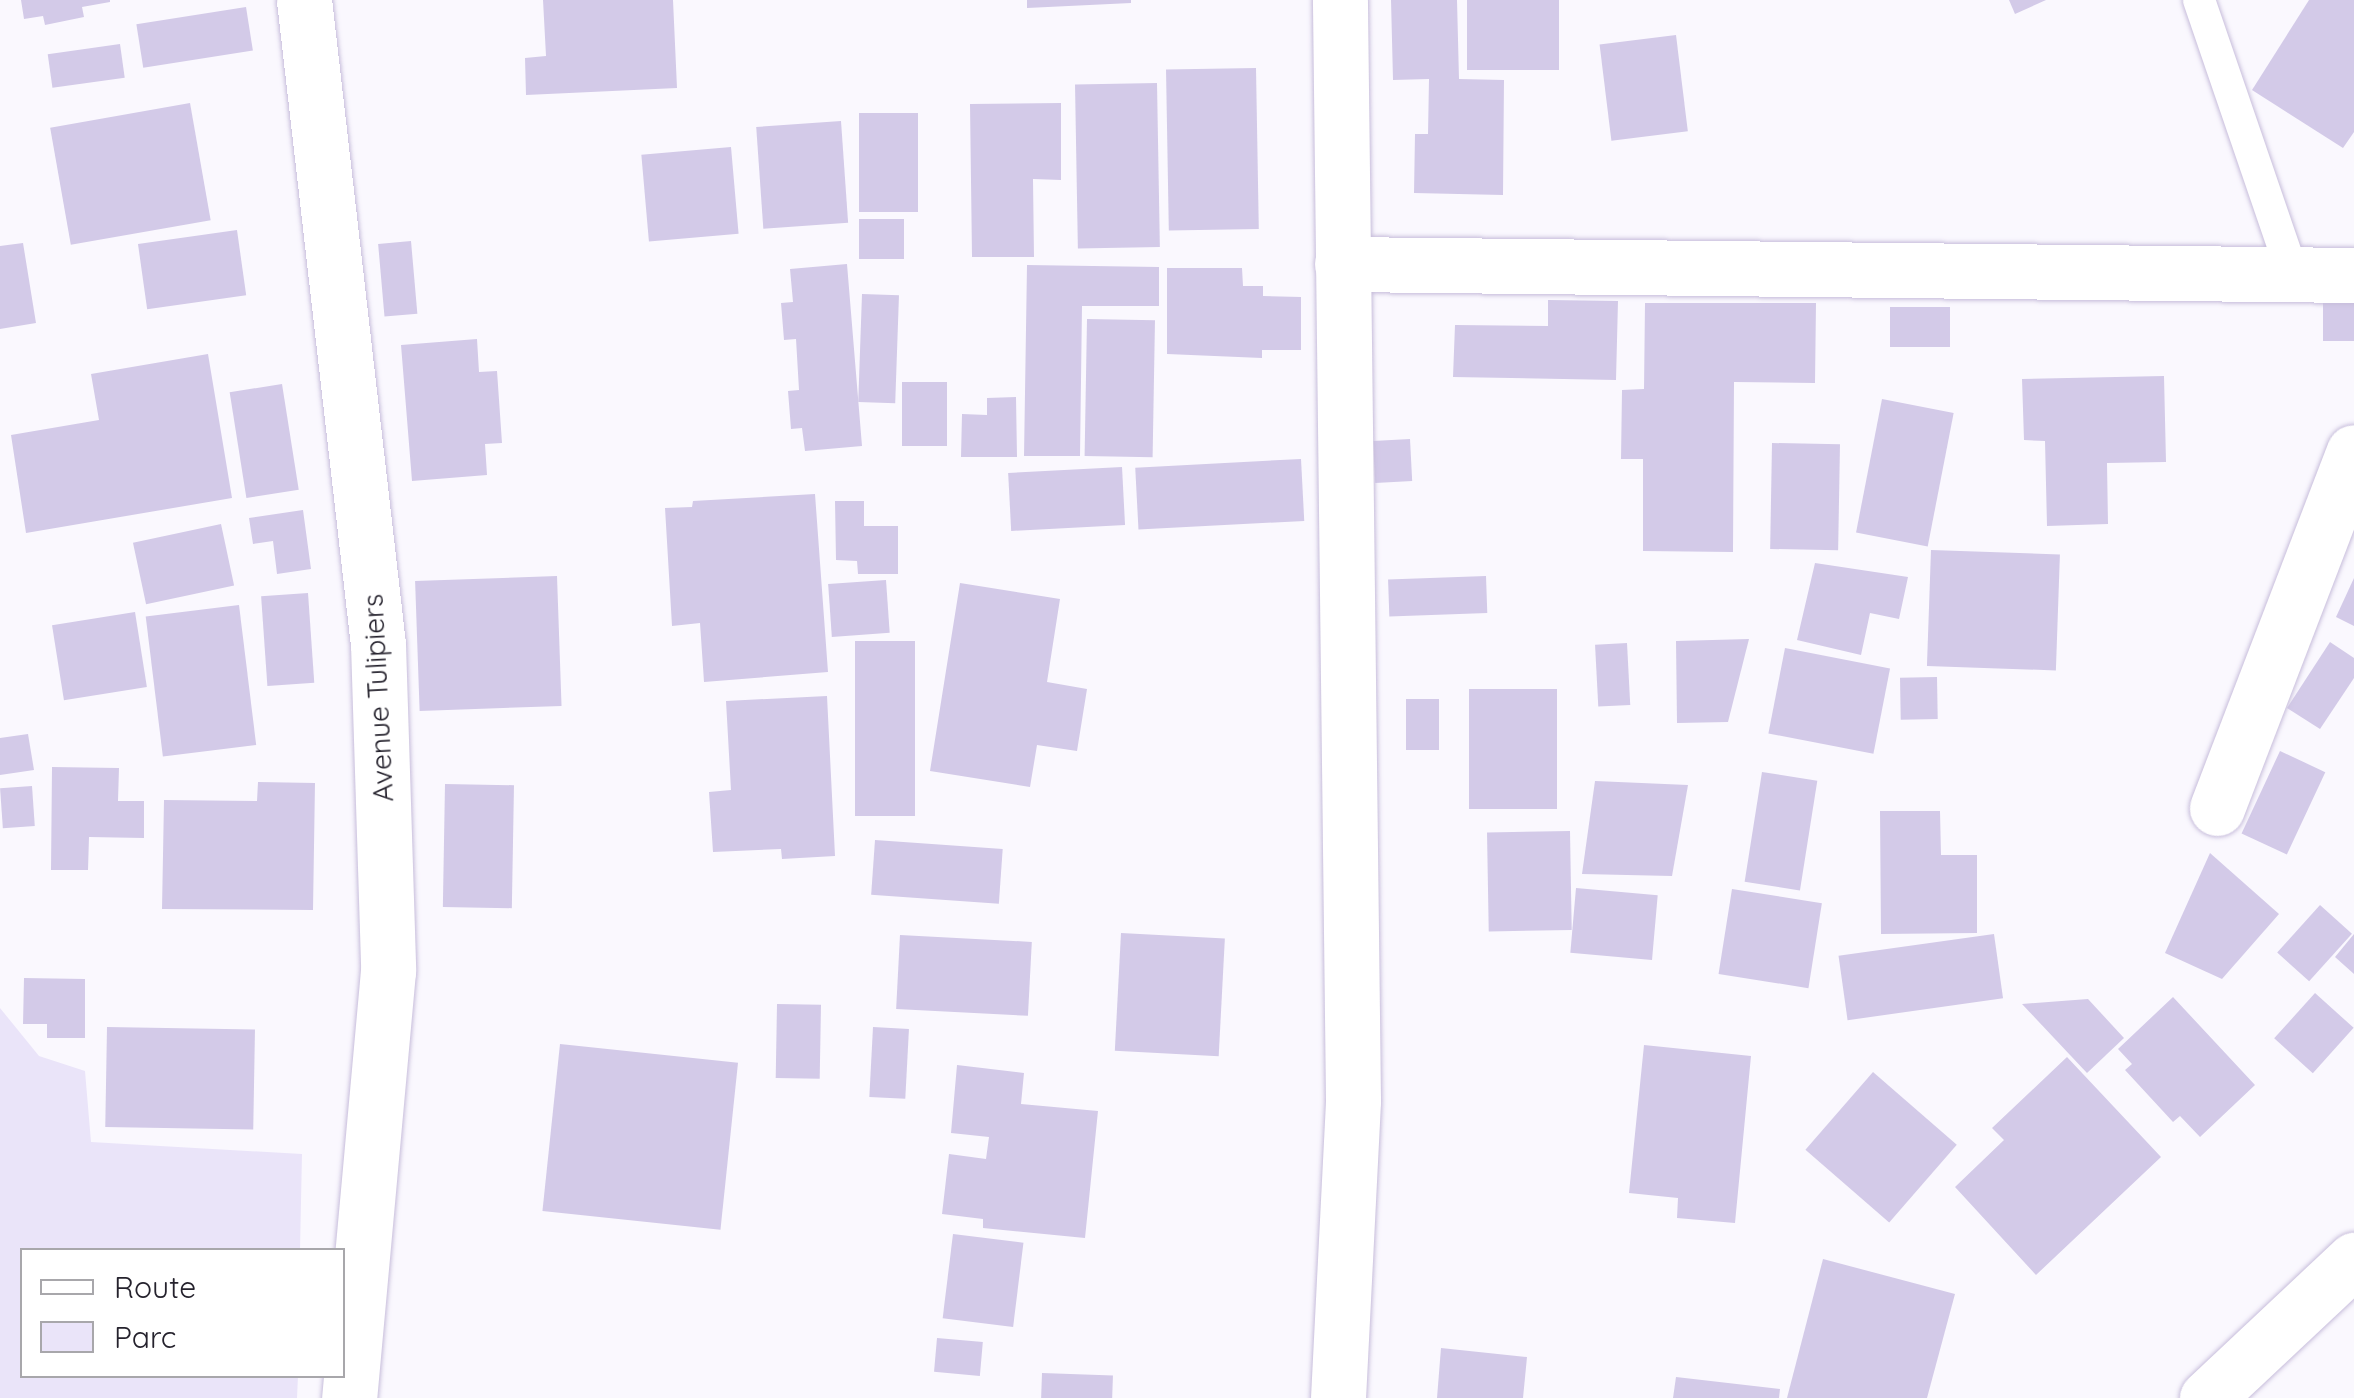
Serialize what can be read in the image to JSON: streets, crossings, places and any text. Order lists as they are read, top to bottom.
{
  "streets": {
    "street": ["Avenue Tulipiers"]
  },
  "legend": ["Route", "Parc"]
}
